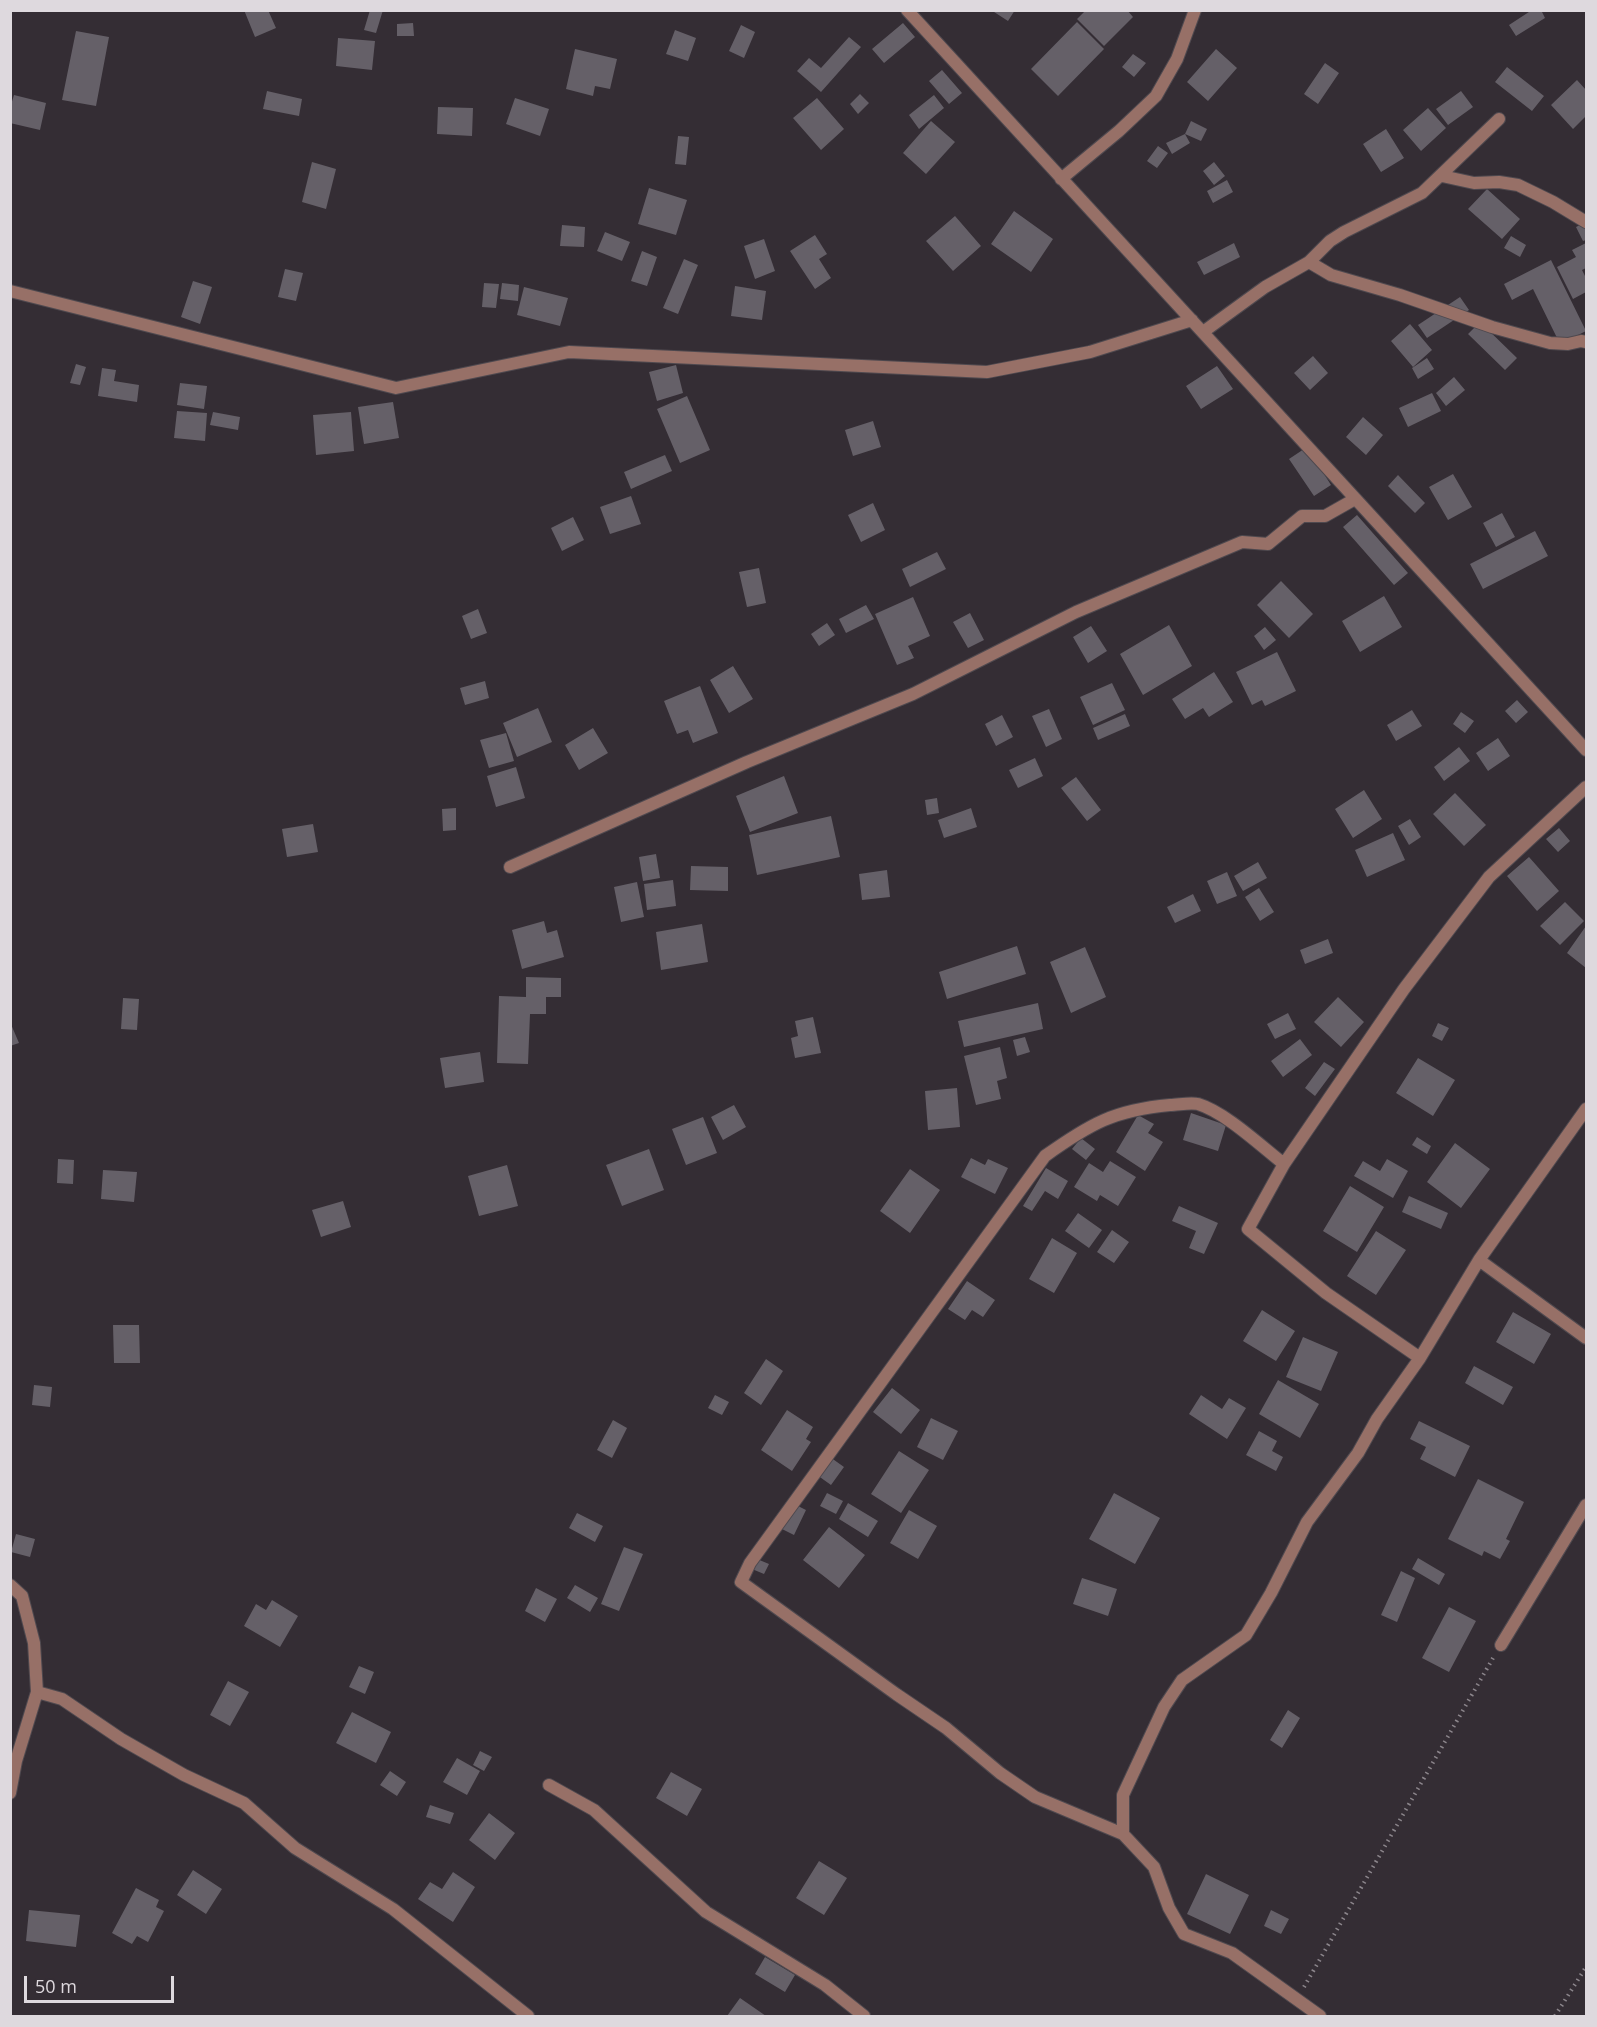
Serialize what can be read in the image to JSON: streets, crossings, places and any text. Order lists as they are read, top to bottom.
{
  "scale_bar": "50 m"
}
